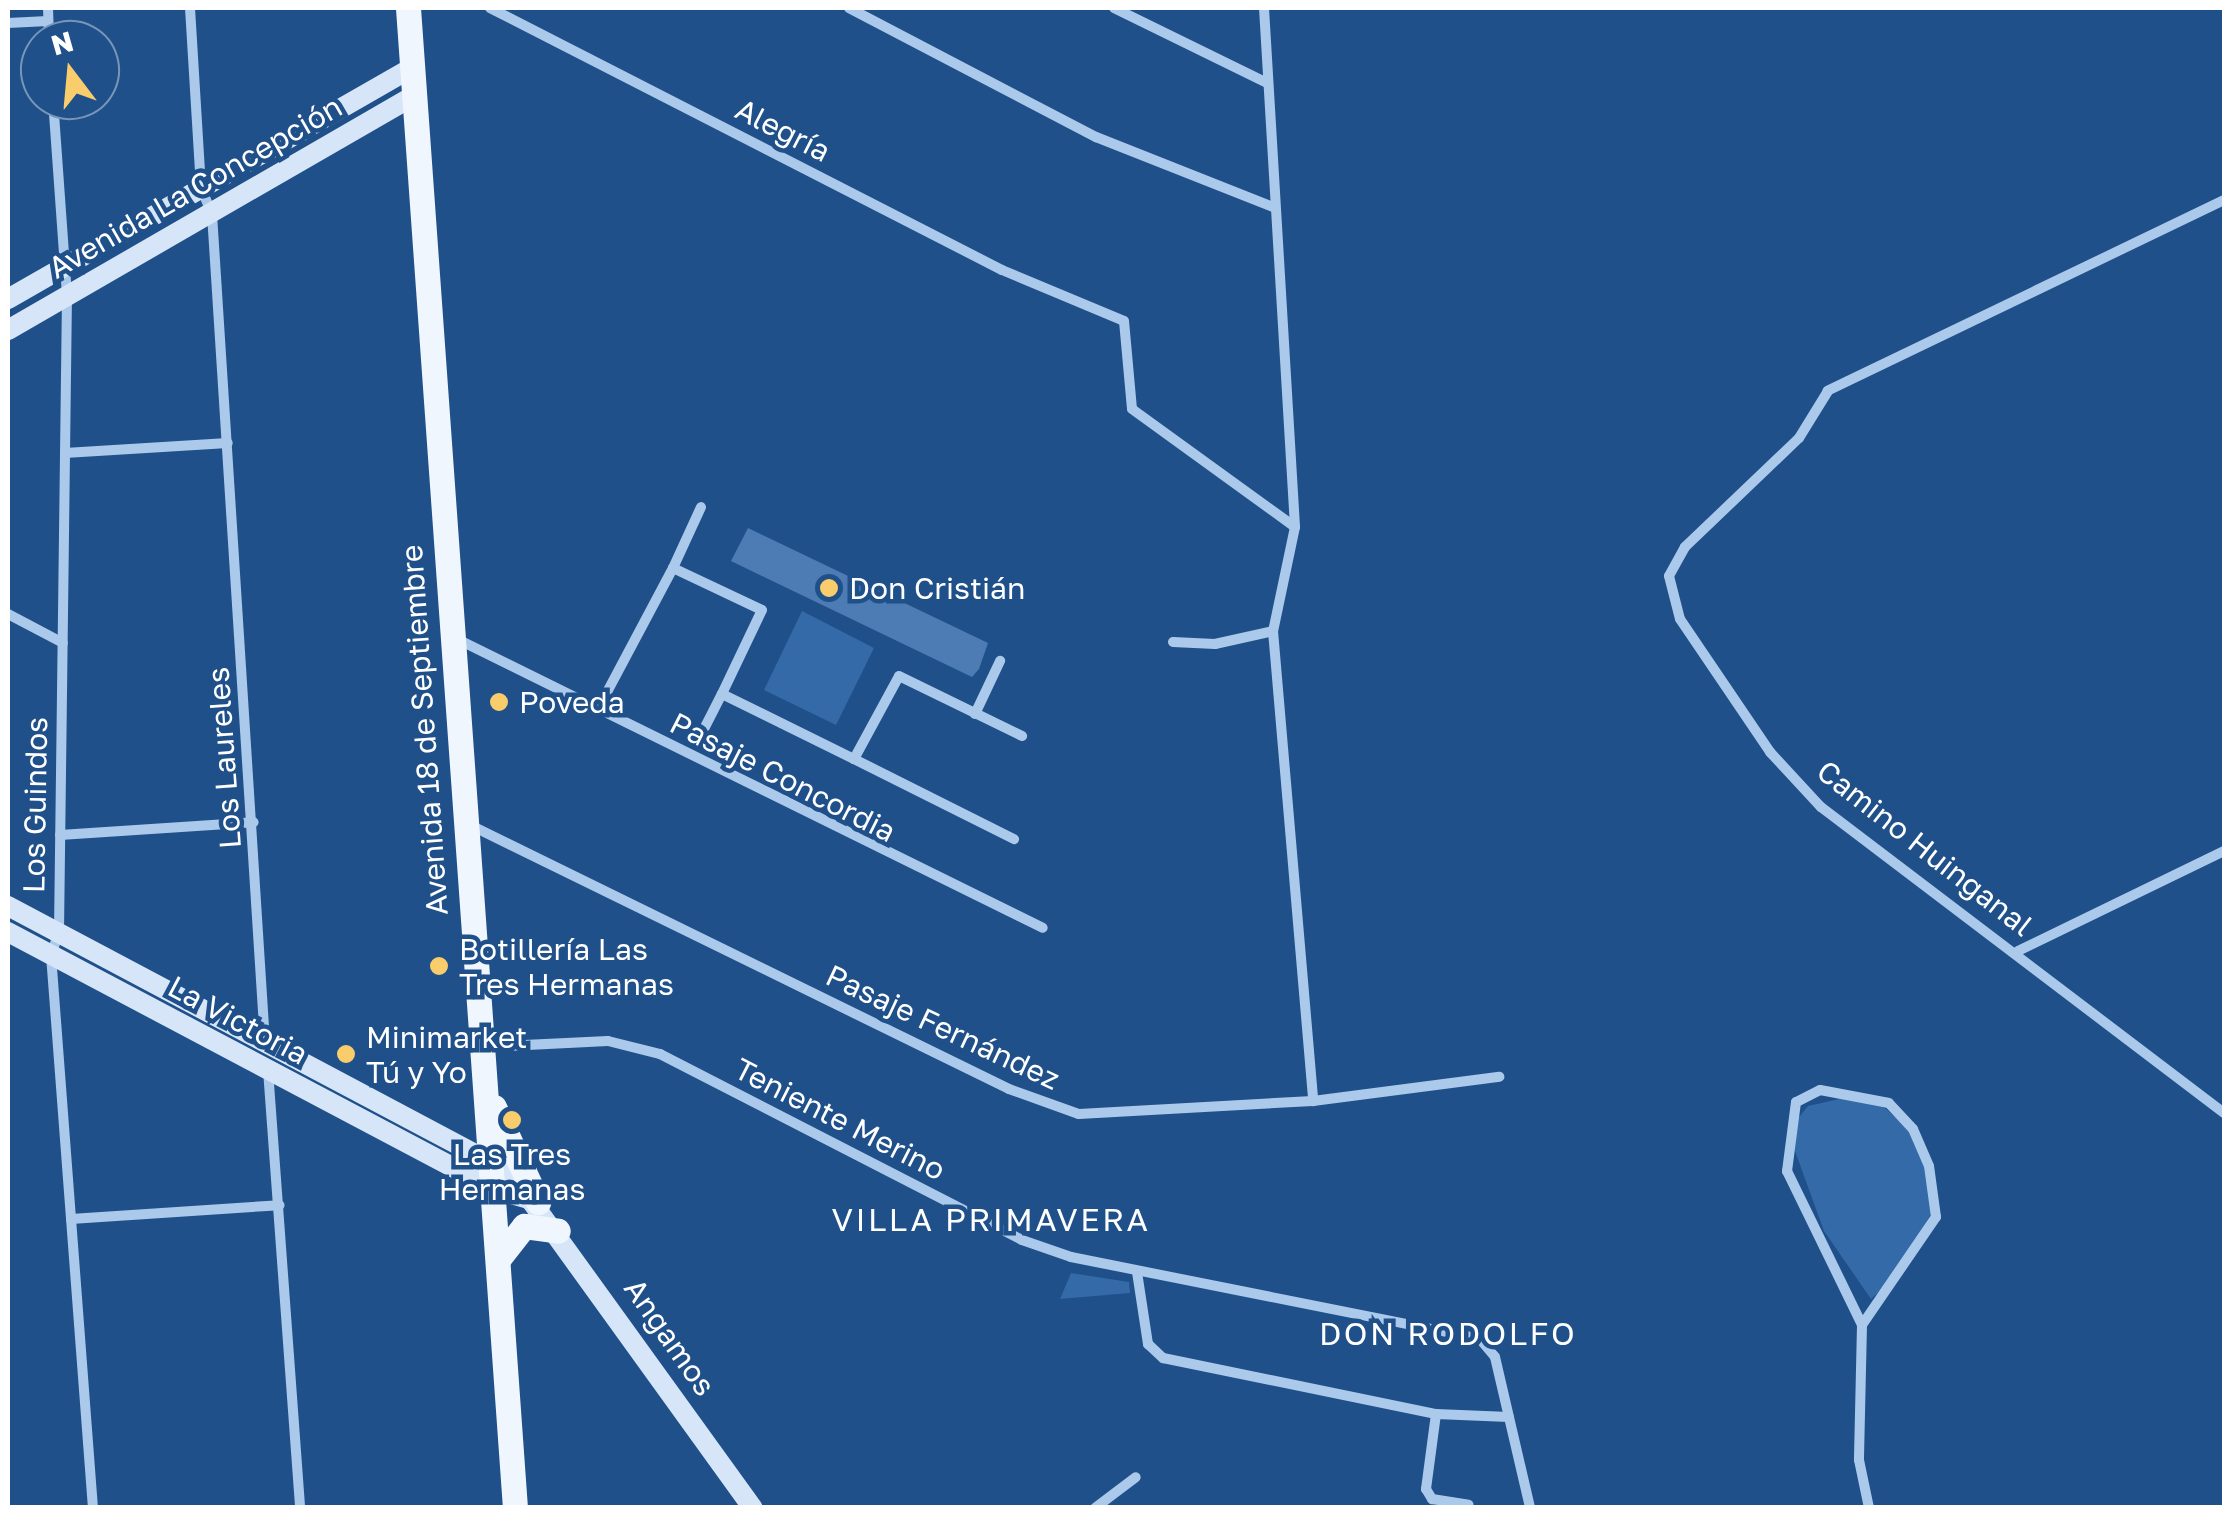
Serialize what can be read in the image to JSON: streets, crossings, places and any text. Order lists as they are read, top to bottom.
{
  "streets": {
    "main road": ["Avenida 18 de Septiembre"],
    "street": [
      "Alegría",
      "Avenida La Concepción",
      "Los Laureles",
      "Pasaje Concordia",
      "Los Guindos",
      "Camino Huinganal",
      "La Victoria",
      "Pasaje Fernández",
      "Teniente Merino",
      "Angamos"
    ]
  },
  "crossings": [
    ["Avenida La Concepción", "Avenida 18 de Septiembre"],
    ["Avenida La Concepción", "Los Laureles"],
    ["Avenida La Concepción", "Los Guindos"],
    ["Avenida 18 de Septiembre", "Pasaje Concordia"],
    ["Avenida 18 de Septiembre", "La Victoria"],
    ["Avenida 18 de Septiembre", "Pasaje Fernández"],
    ["Avenida 18 de Septiembre", "Teniente Merino"],
    ["Avenida 18 de Septiembre", "Angamos"],
    ["Los Laureles", "La Victoria"],
    ["Los Guindos", "La Victoria"],
    ["La Victoria", "Angamos"]
  ],
  "districts": ["VILLA PRIMAVERA", "DON RODOLFO"],
  "places": [
    "Don Cristián",
    "Poveda",
    "Botillería Las Tres Hermanas",
    "Minimarket Tú y Yo",
    "Las Tres Hermanas"
  ],
  "north": "top"
}
